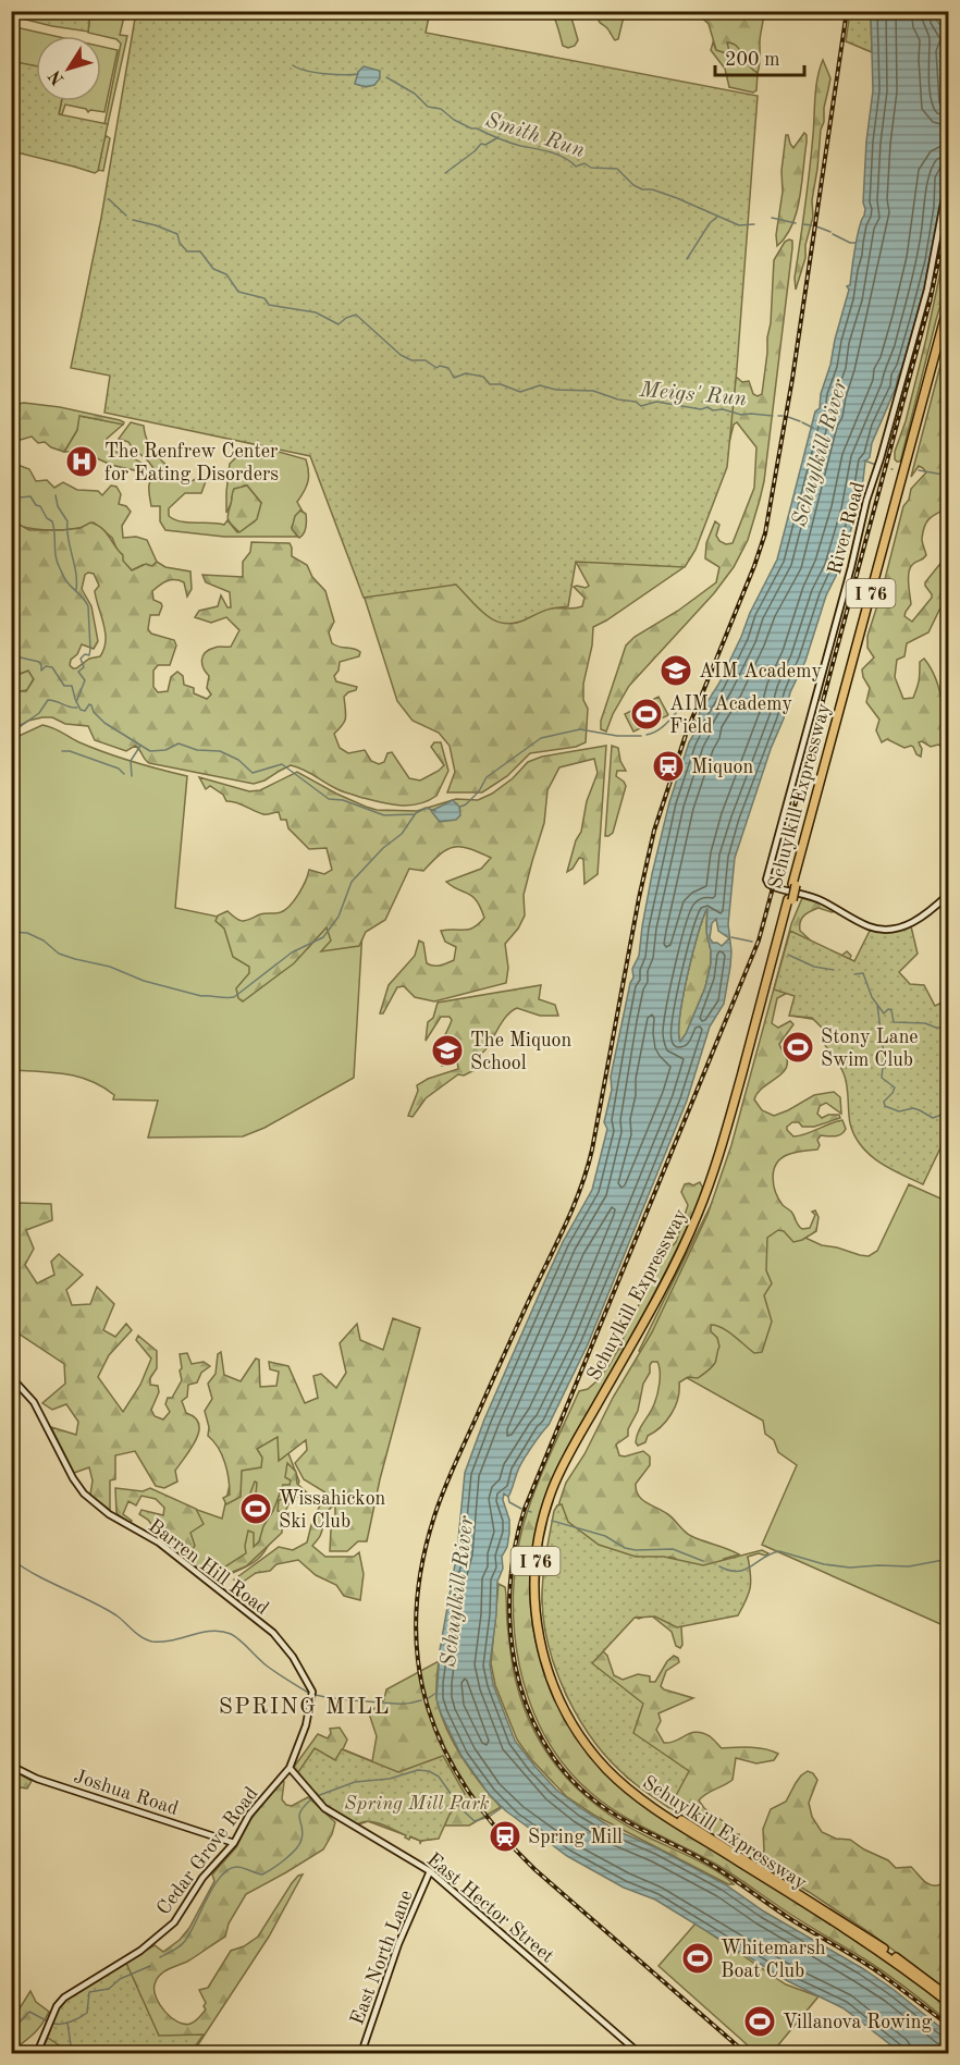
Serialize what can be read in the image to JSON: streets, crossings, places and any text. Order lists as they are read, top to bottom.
{
  "streets": {
    "highway": ["I 76", "Schuylkill Expressway"],
    "street": [
      "River Road",
      "Barren Hill Road",
      "Joshua Road",
      "Cedar Grove Road",
      "East Hector Street",
      "East North Lane"
    ]
  },
  "crossings": [
    ["Barren Hill Road", "Cedar Grove Road"],
    ["Barren Hill Road", "East Hector Street"],
    ["Joshua Road", "Cedar Grove Road"],
    ["Cedar Grove Road", "East Hector Street"],
    ["East Hector Street", "East North Lane"]
  ],
  "districts": ["SPRING MILL"],
  "water": ["Smith Run", "Meigs' Run", "Schuylkill River"],
  "parks": ["Spring Mill Park"],
  "places": {
    "hospital": ["The Renfrew Center for Eating Disorders"],
    "school or university": ["AIM Academy", "The Miquon School"],
    "sports": [
      "AIM Academy Field",
      "Stony Lane Swim Club",
      "Wissahickon Ski Club",
      "Whitemarsh Boat Club",
      "Villanova Rowing"
    ],
    "station": ["Miquon", "Spring Mill"]
  },
  "scale_bar": "200 m",
  "north": "bottom left"
}
